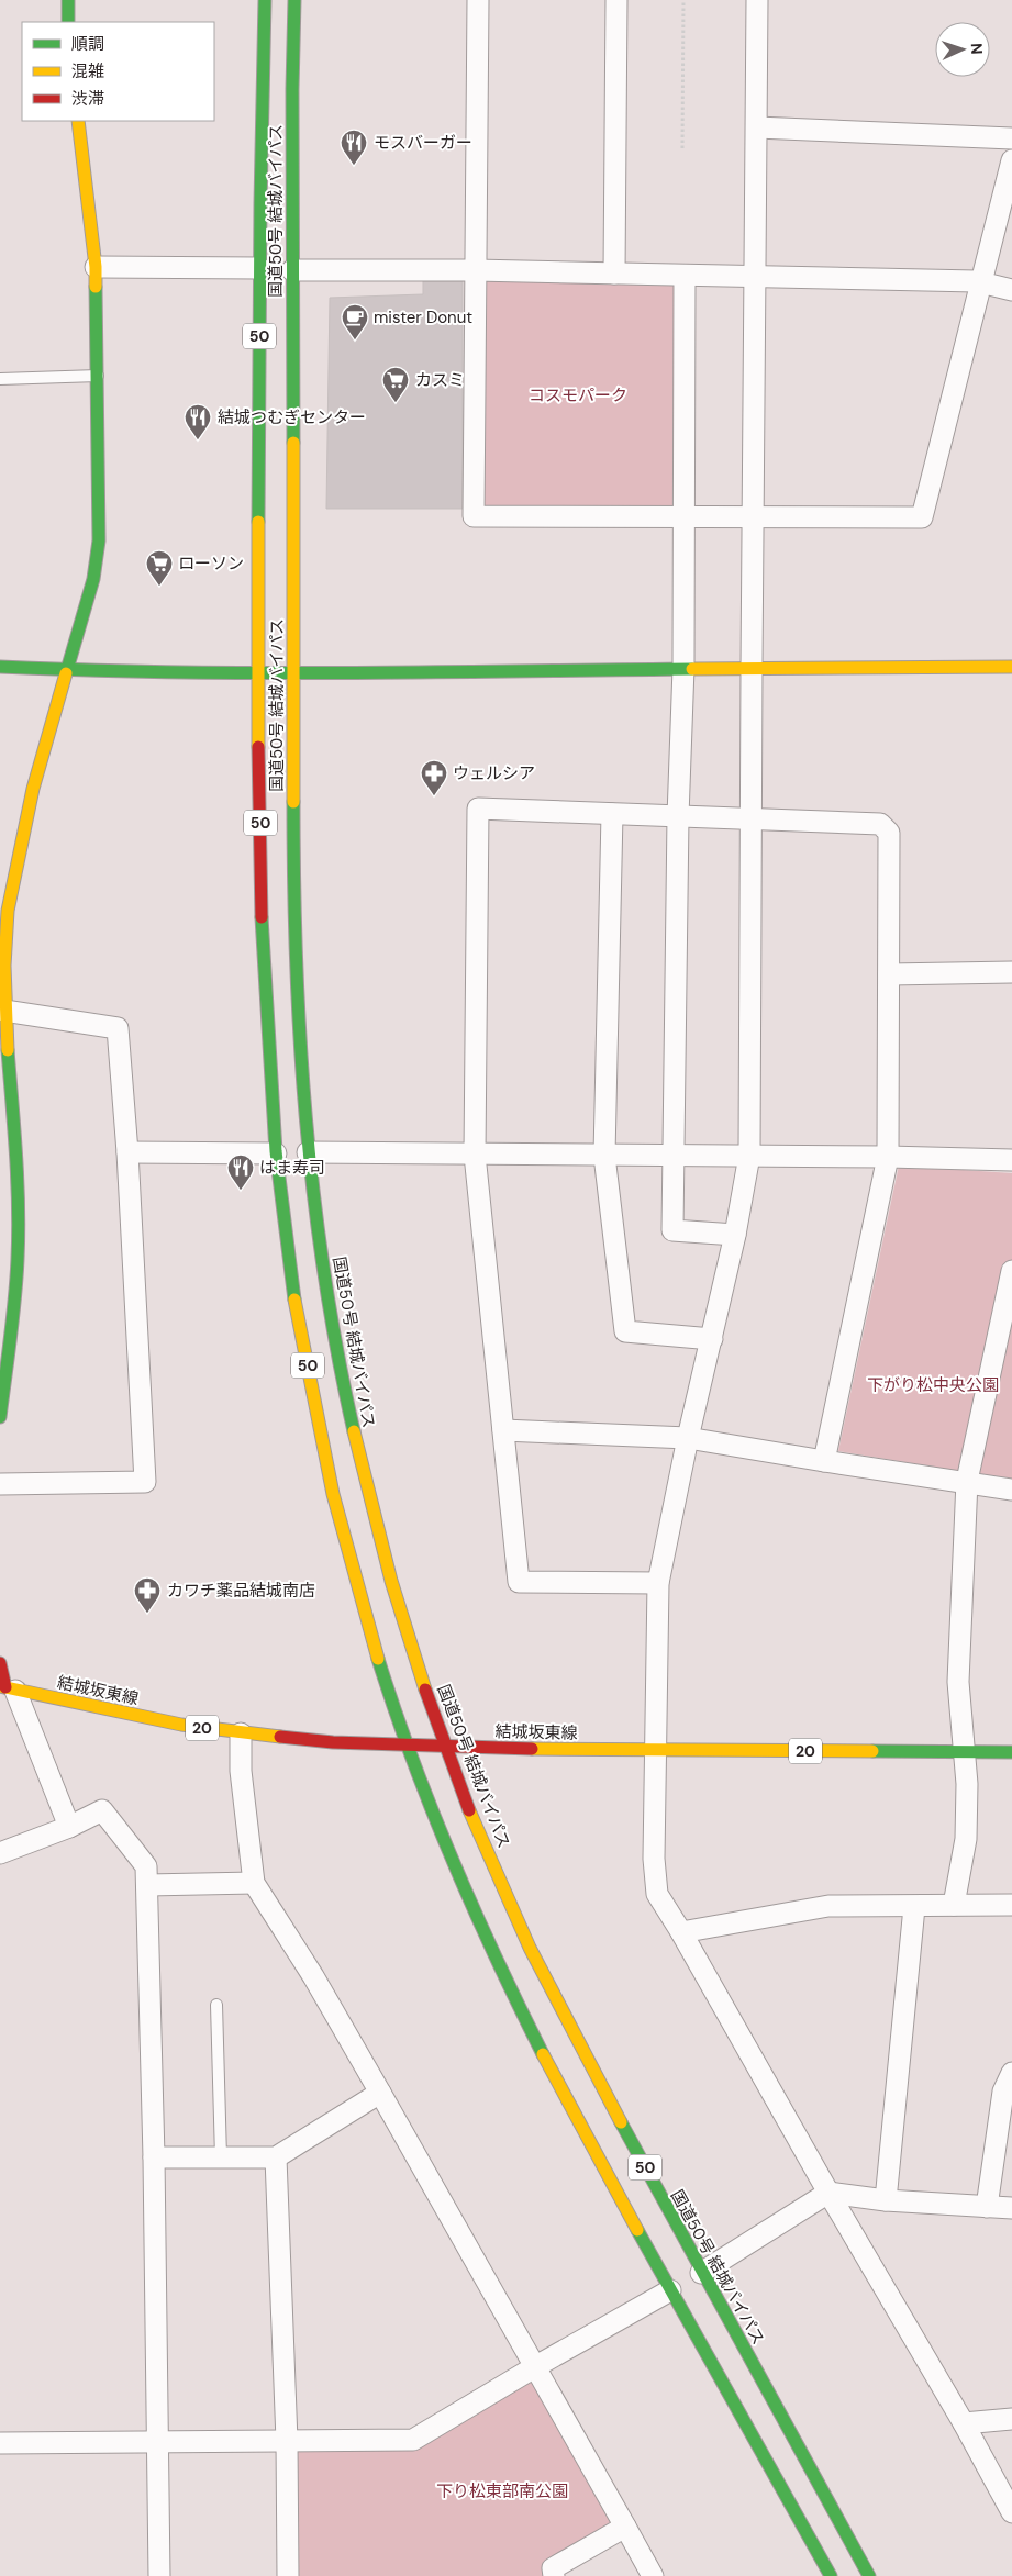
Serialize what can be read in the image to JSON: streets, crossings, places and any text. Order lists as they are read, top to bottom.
{
  "streets": {
    "main road": [
      "国道50号 結城バイパス",
      "50",
      "結城坂東線",
      "20"
    ]
  },
  "crossings": [
    ["国道50号 結城バイパス", "結城坂東線"]
  ],
  "parks": ["コスモパーク", "下がり松中央公園", "下り松東部南公園"],
  "places": {
    "restaurant": ["モスバーガー", "結城つむぎセンター", "はま寿司"],
    "cafe": ["mister Donut"],
    "supermarket": ["カスミ", "ローソン"],
    "pharmacy": ["ウェルシア", "カワチ薬品結城南店"]
  },
  "legend": ["順調", "混雑", "渋滞"],
  "north": "right"
}
